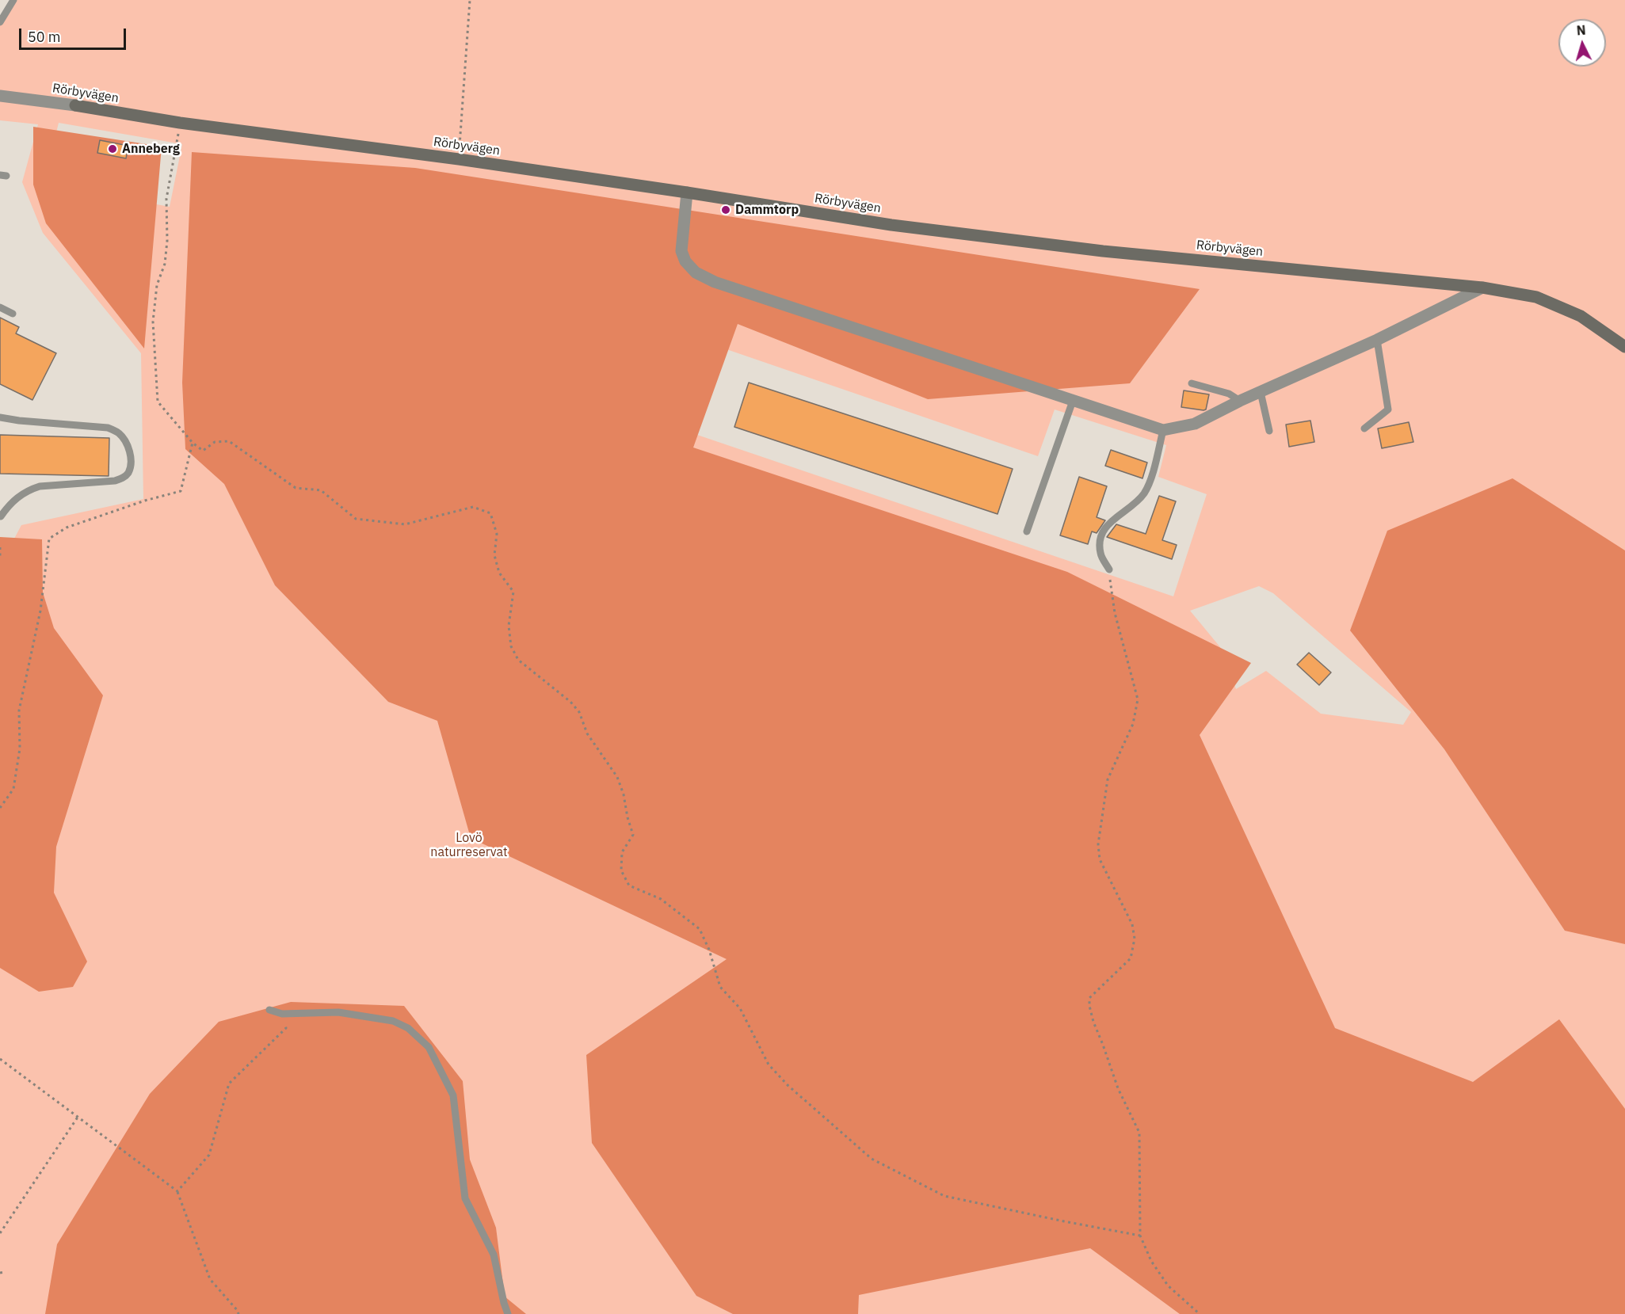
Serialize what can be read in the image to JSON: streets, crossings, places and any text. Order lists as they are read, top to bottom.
{
  "streets": {
    "street": ["Rörbyvägen"]
  },
  "parks": ["Lovö naturreservat"],
  "places": ["Anneberg", "Dammtorp"],
  "scale_bar": "50 m",
  "north": "top"
}
